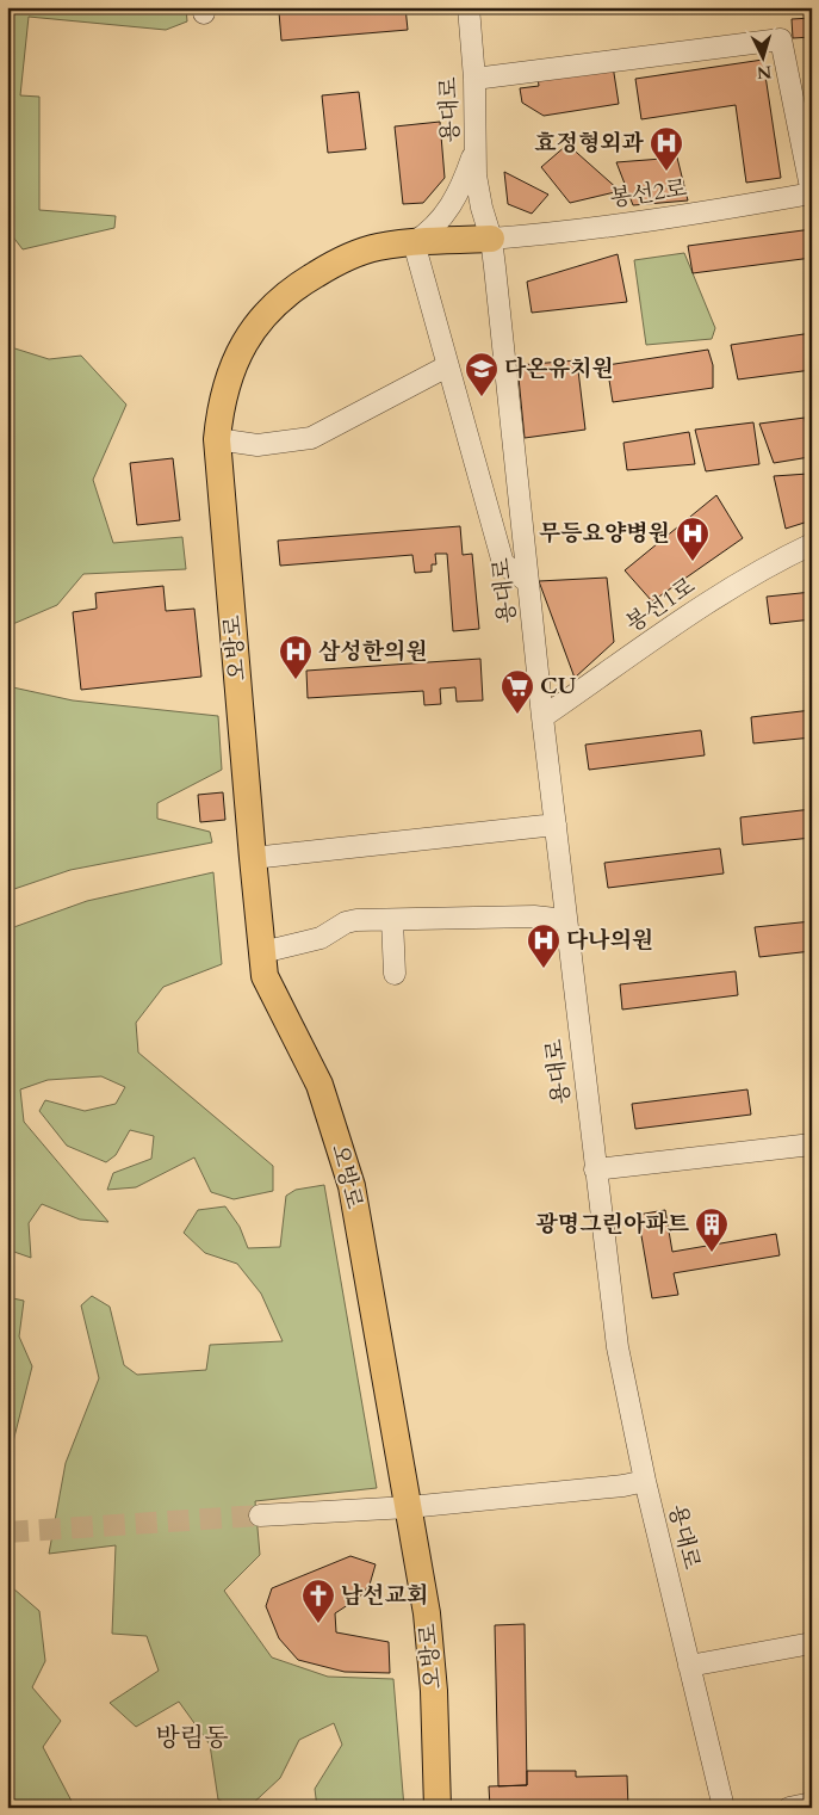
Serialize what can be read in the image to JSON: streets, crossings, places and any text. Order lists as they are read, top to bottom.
{
  "streets": {
    "main road": ["오방로"],
    "street": ["용대로", "봉선2로", "봉선1로"]
  },
  "crossings": [
    ["용대로", "봉선2로"],
    ["용대로", "봉선1로"],
    ["용대로", "오방로"],
    ["봉선2로", "오방로"]
  ],
  "districts": ["방림동"],
  "places": {
    "hospital": [
      "효정형외과",
      "무등요양병원",
      "삼성한의원",
      "다나의원"
    ],
    "school or university": ["다온유치원"],
    "supermarket": ["CU"],
    "building": ["광명그린아파트"],
    "church": ["남선교회"]
  },
  "north": "bottom"
}
